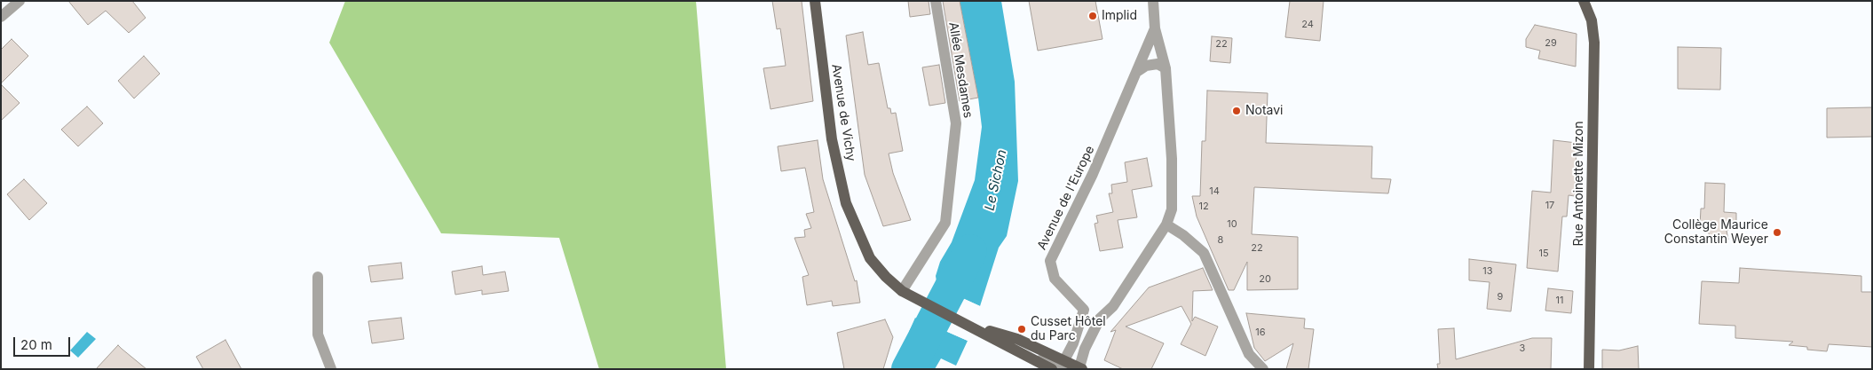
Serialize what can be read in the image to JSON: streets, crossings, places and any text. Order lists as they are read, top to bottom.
{
  "streets": {
    "main road": ["Avenue de Vichy", "Rue Antoinette Mizon"],
    "street": ["Allée Mesdames", "Avenue de l'Europe"]
  },
  "crossings": [
    ["Allée Mesdames", "Avenue de Vichy"],
    ["Avenue de Vichy", "Avenue de l'Europe"]
  ],
  "water": ["Le Sichon"],
  "places": [
    "Implid",
    "Notavi",
    "Collège Maurice Constantin Weyer",
    "Cusset Hôtel du Parc"
  ],
  "house_numbers": [
    "24",
    "29",
    "22",
    "14",
    "17",
    "12",
    "10",
    "8",
    "22",
    "15",
    "13",
    "20",
    "9",
    "11",
    "16",
    "3"
  ],
  "scale_bar": "20 m"
}
